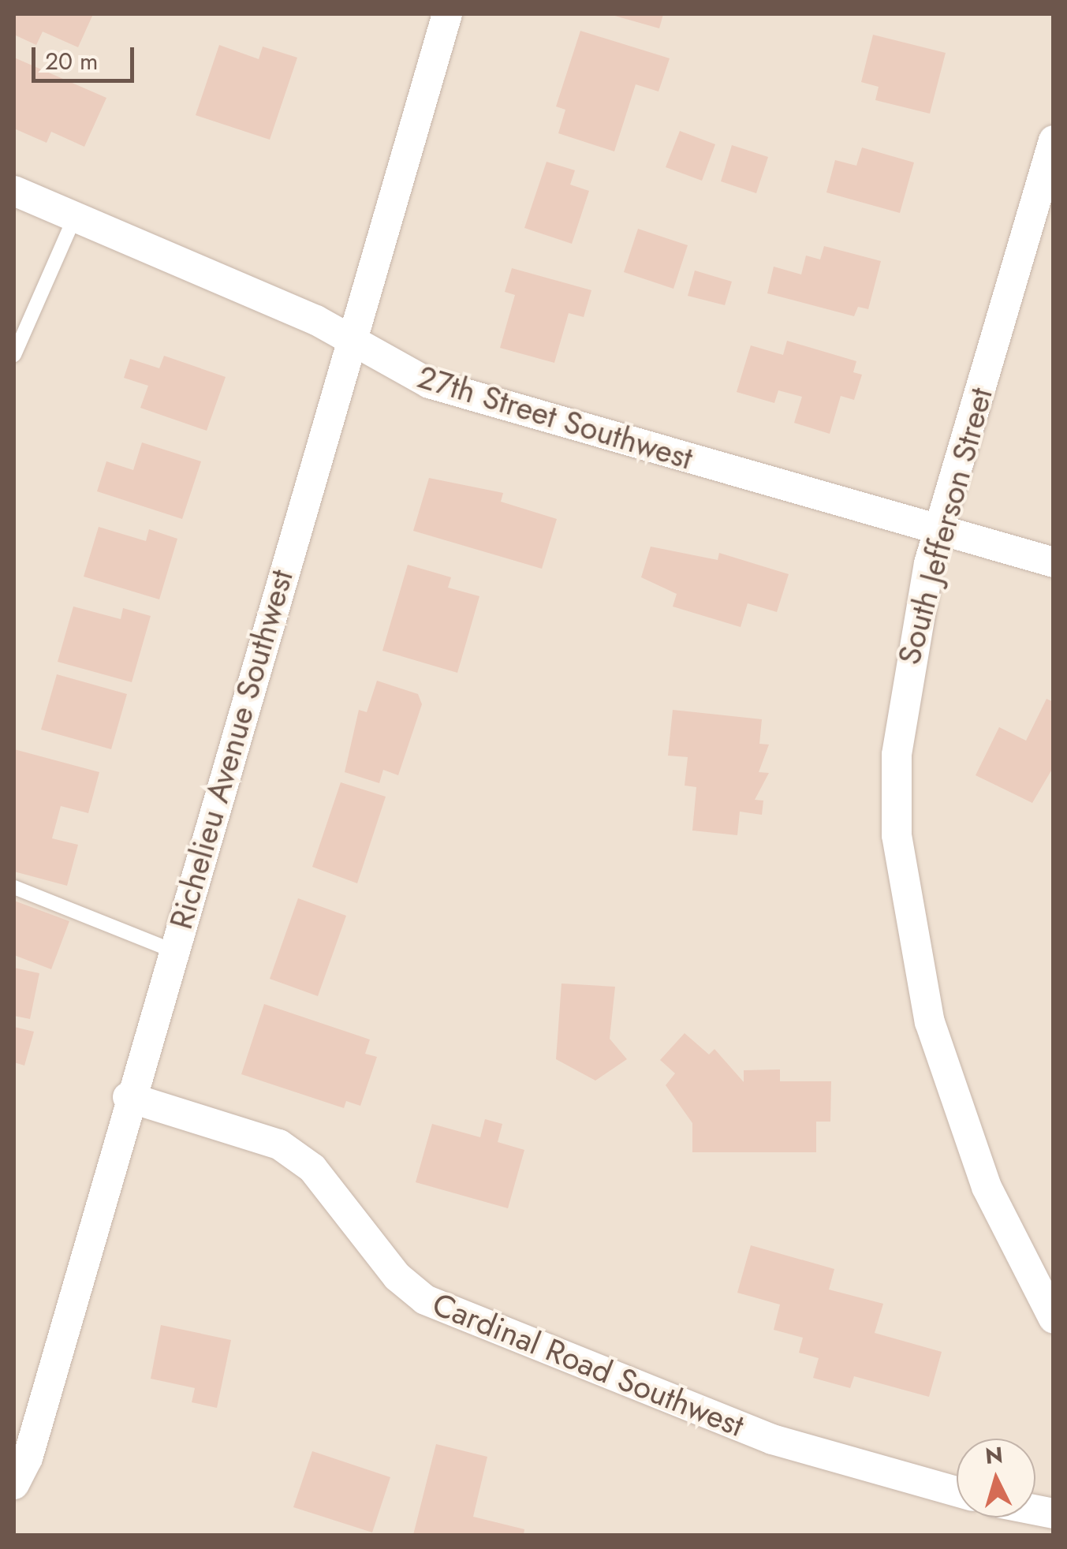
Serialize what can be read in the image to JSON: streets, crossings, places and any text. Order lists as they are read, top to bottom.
{
  "streets": {
    "street": [
      "27th Street Southwest",
      "South Jefferson Street",
      "Richelieu Avenue Southwest",
      "Cardinal Road Southwest"
    ]
  },
  "crossings": [
    ["27th Street Southwest", "South Jefferson Street"],
    ["27th Street Southwest", "Richelieu Avenue Southwest"],
    ["Richelieu Avenue Southwest", "Cardinal Road Southwest"]
  ],
  "scale_bar": "20 m",
  "north": "top"
}
